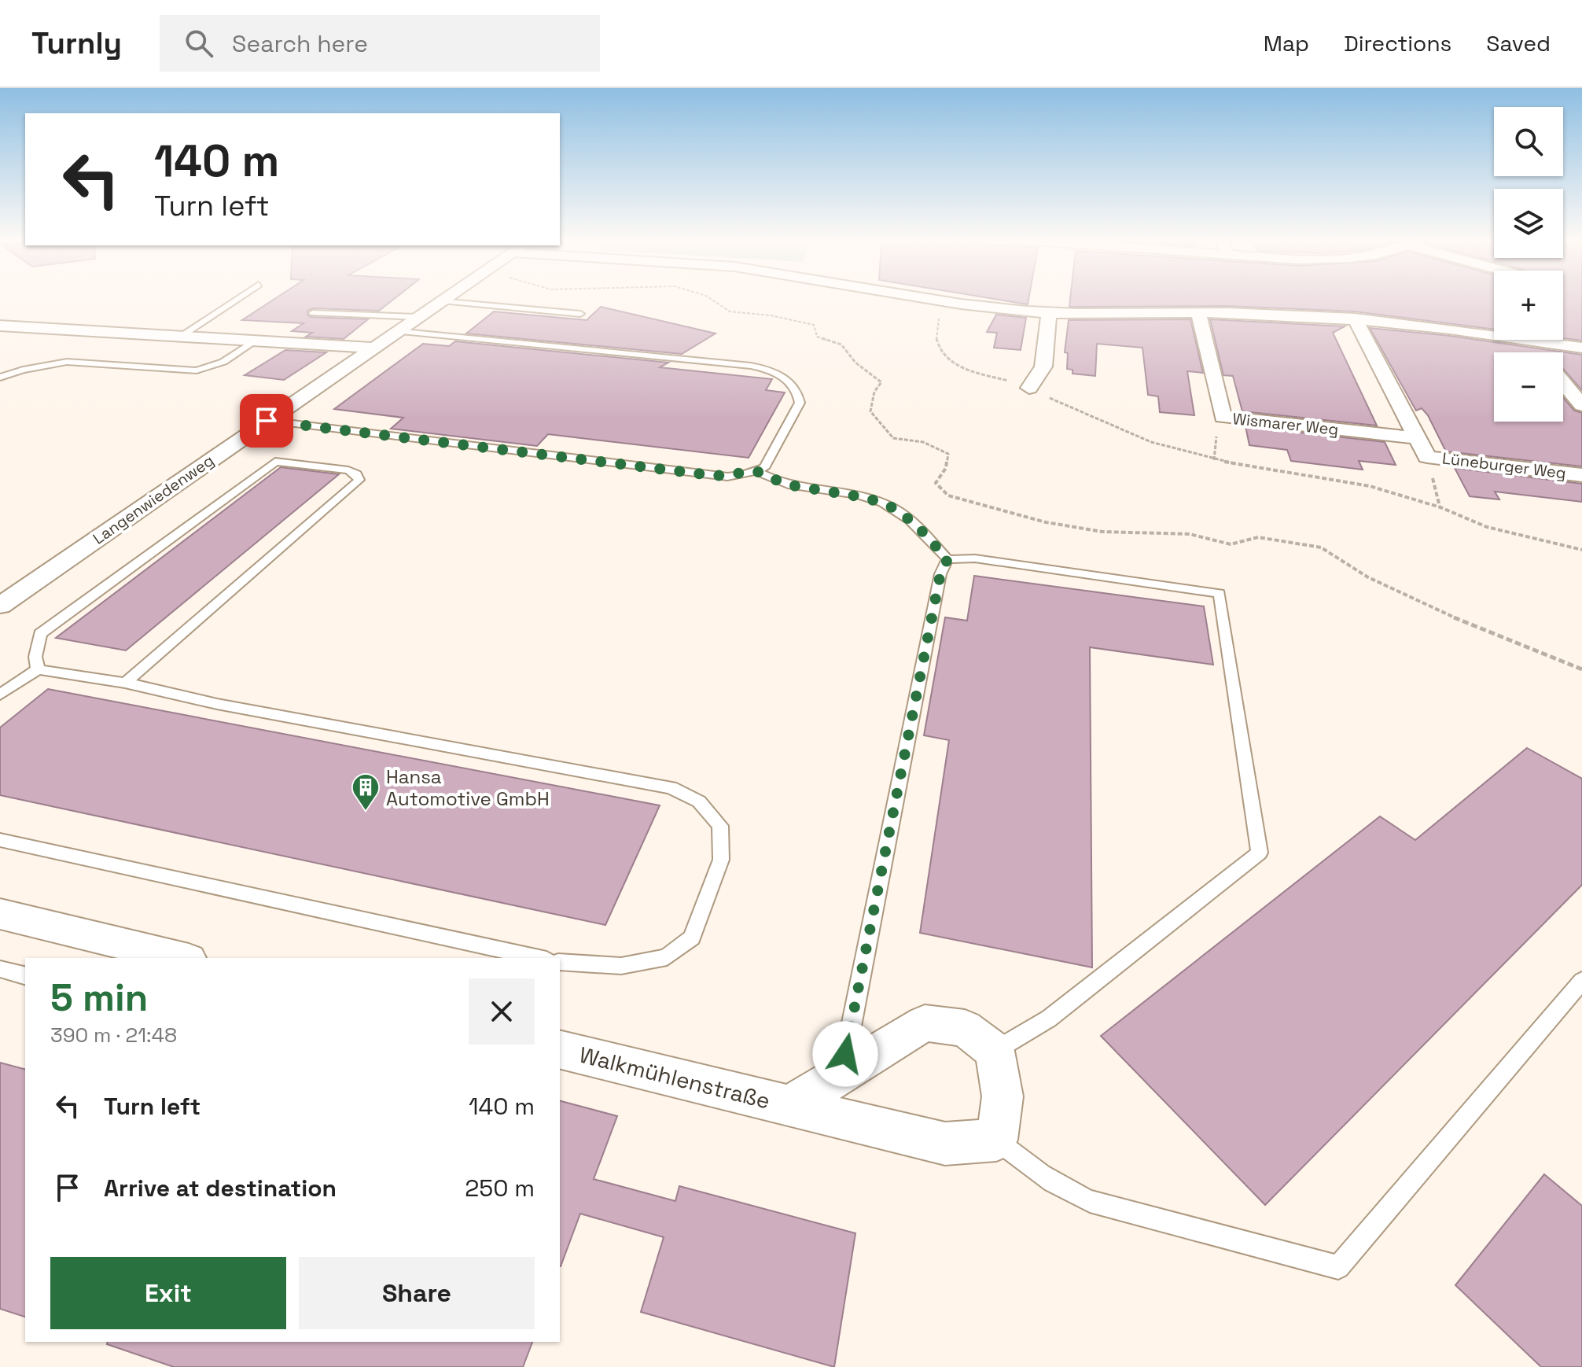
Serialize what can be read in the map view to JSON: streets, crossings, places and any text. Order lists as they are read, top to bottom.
{
  "streets": {
    "street": [
      "Wismarer Weg",
      "Lüneburger Weg",
      "Langenwiedenweg",
      "Walkmühlenstraße"
    ]
  },
  "crossings": [
    ["Wismarer Weg", "Lüneburger Weg"]
  ],
  "places": {
    "building": ["Hansa Automotive GmbH"]
  },
  "page": {
    "header": "Turnly",
    "search": "Search here",
    "nav": ["Map", "Directions", "Saved"],
    "map_buttons": ["+", "−"],
    "turn": ["140 m", "Turn left"],
    "heading": ["5 min", "390 m · 21:48"],
    "list": [
      {
        "name": "Turn left",
        "value": "140 m"
      },
      {
        "name": "Arrive at destination",
        "value": "250 m"
      }
    ],
    "buttons": ["Exit", "Share"]
  }
}
